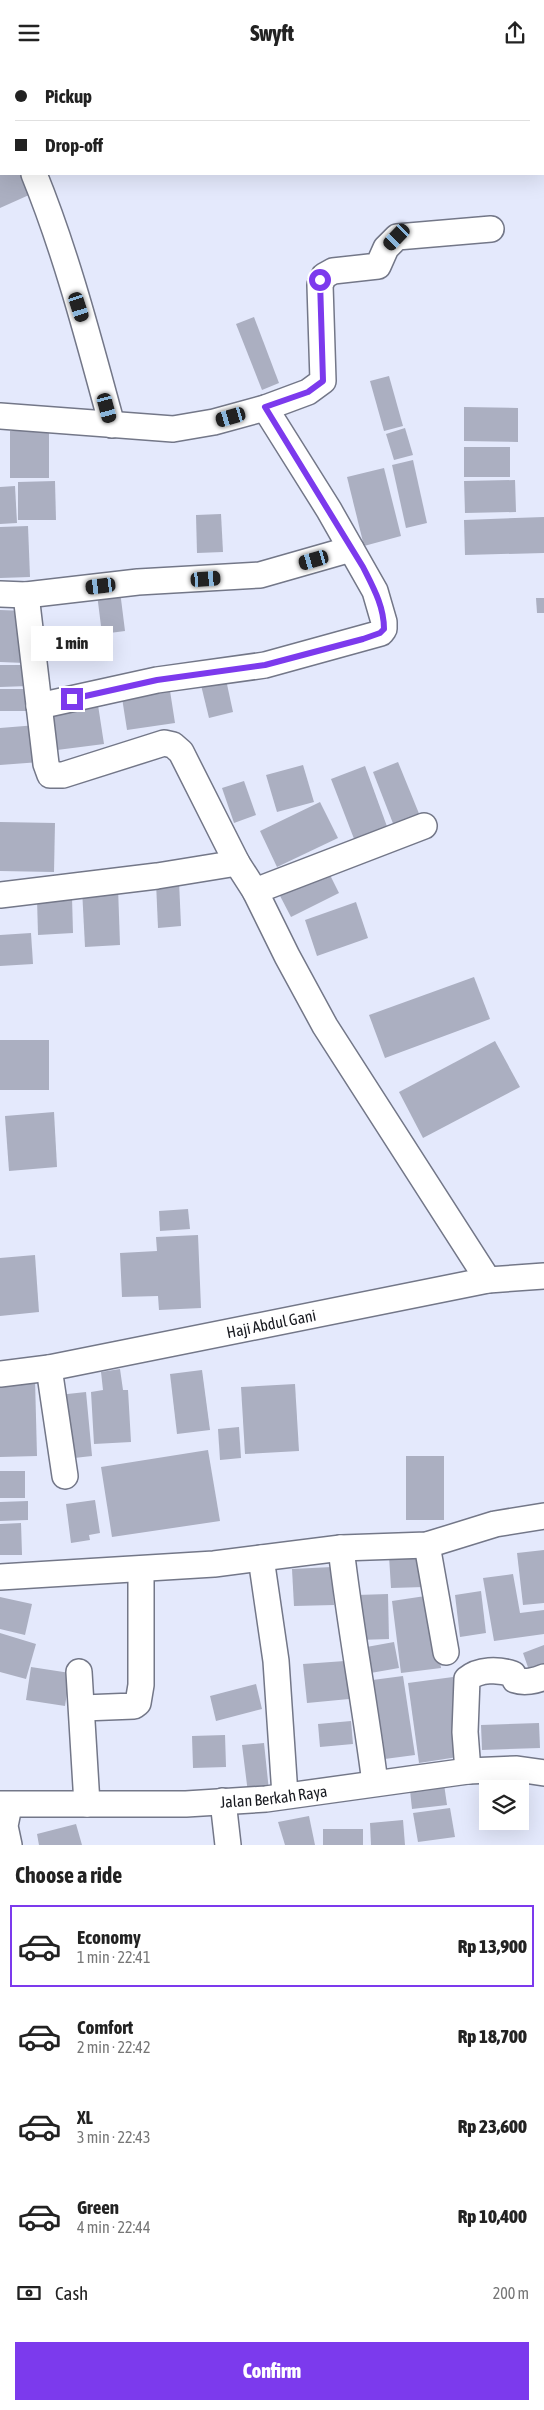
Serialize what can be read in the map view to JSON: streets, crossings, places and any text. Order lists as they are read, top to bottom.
{
  "streets": {
    "street": ["Haji Abdul Gani", "Jalan Berkah Raya"]
  },
  "page": {
    "header": "Swyft",
    "banner": ["Pickup", "Drop-off"],
    "bubble": "1 min",
    "heading": "Choose a ride",
    "list": [
      {
        "name": "Economy",
        "note": "1 min · 22:41",
        "value": "Rp 13,900"
      },
      {
        "name": "Comfort",
        "note": "2 min · 22:42",
        "value": "Rp 18,700"
      },
      {
        "name": "XL",
        "note": "3 min · 22:43",
        "value": "Rp 23,600"
      },
      {
        "name": "Green",
        "note": "4 min · 22:44",
        "value": "Rp 10,400"
      }
    ],
    "pay": ["Cash", "200 m"],
    "buttons": "Confirm"
  }
}
